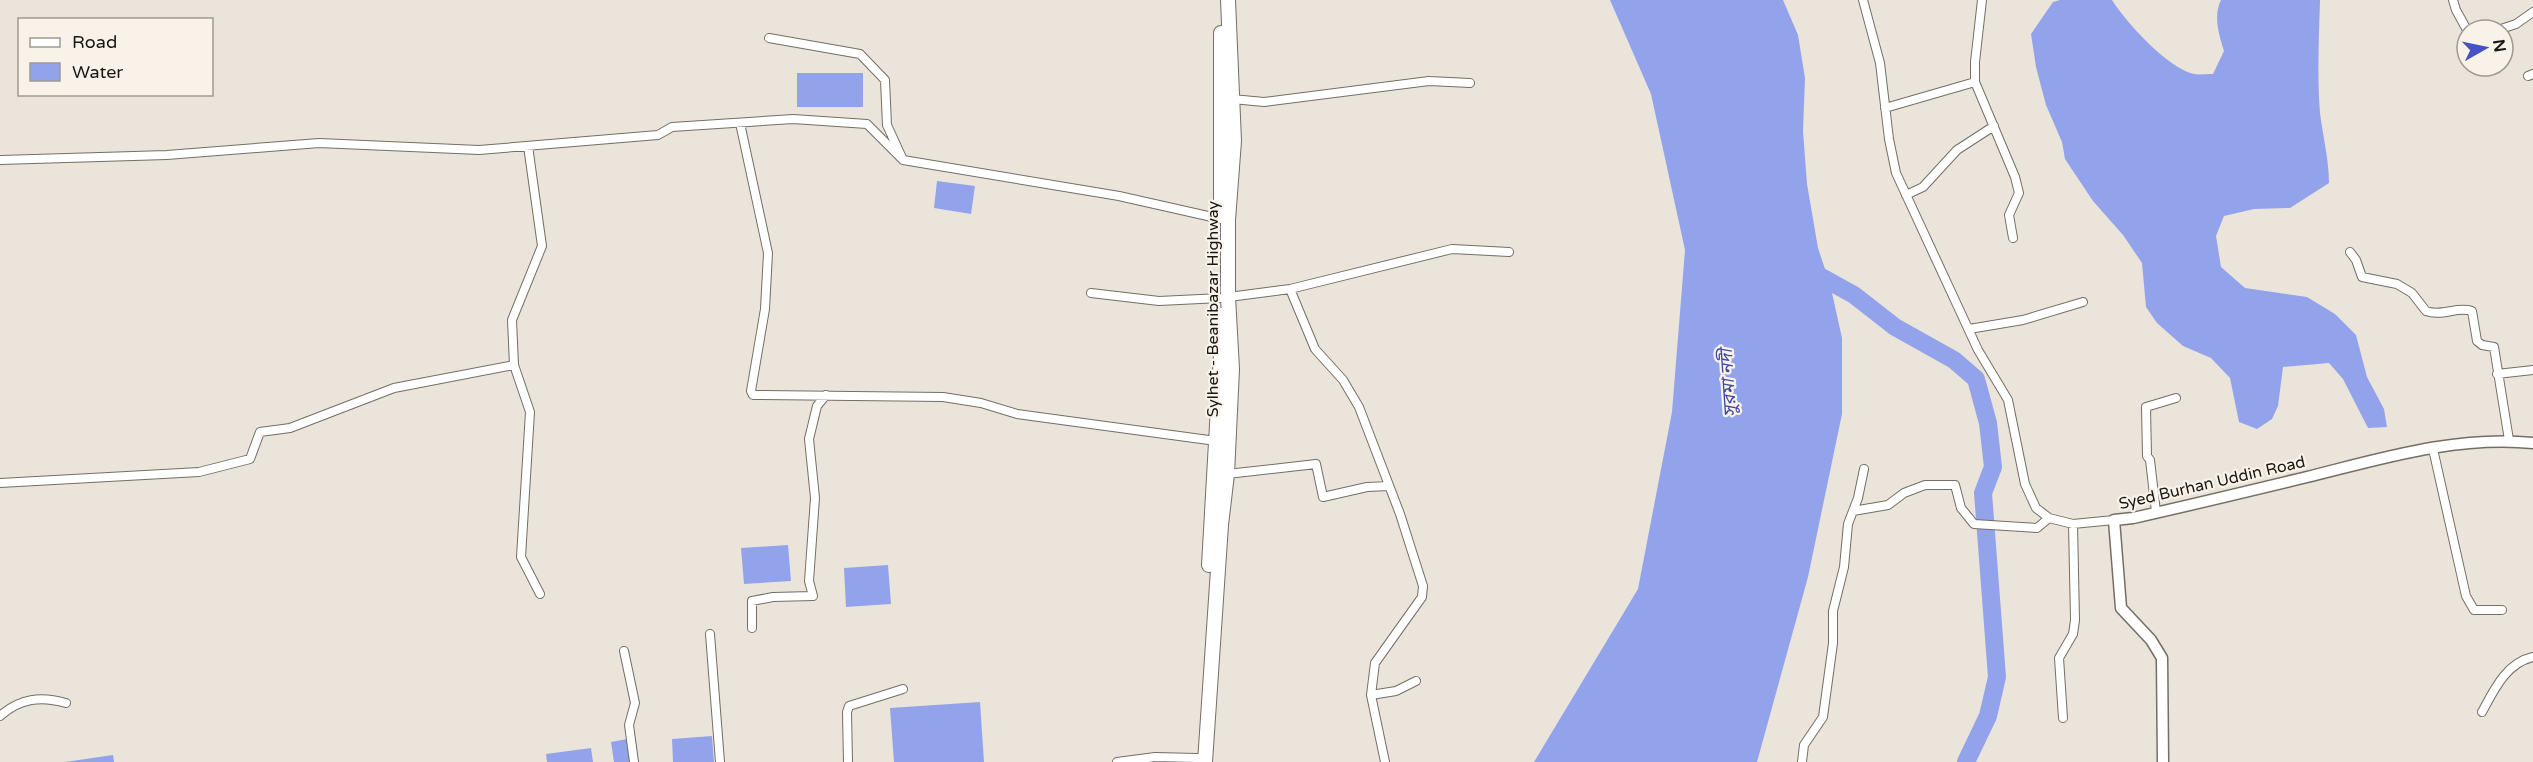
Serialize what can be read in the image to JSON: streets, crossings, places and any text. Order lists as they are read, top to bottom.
{
  "streets": {
    "main road": ["Sylhet - Beanibazar Highway"],
    "street": ["Syed Burhan Uddin Road"]
  },
  "water": ["সুরমা নদী"],
  "legend": ["Road", "Water"],
  "north": "right"
}
